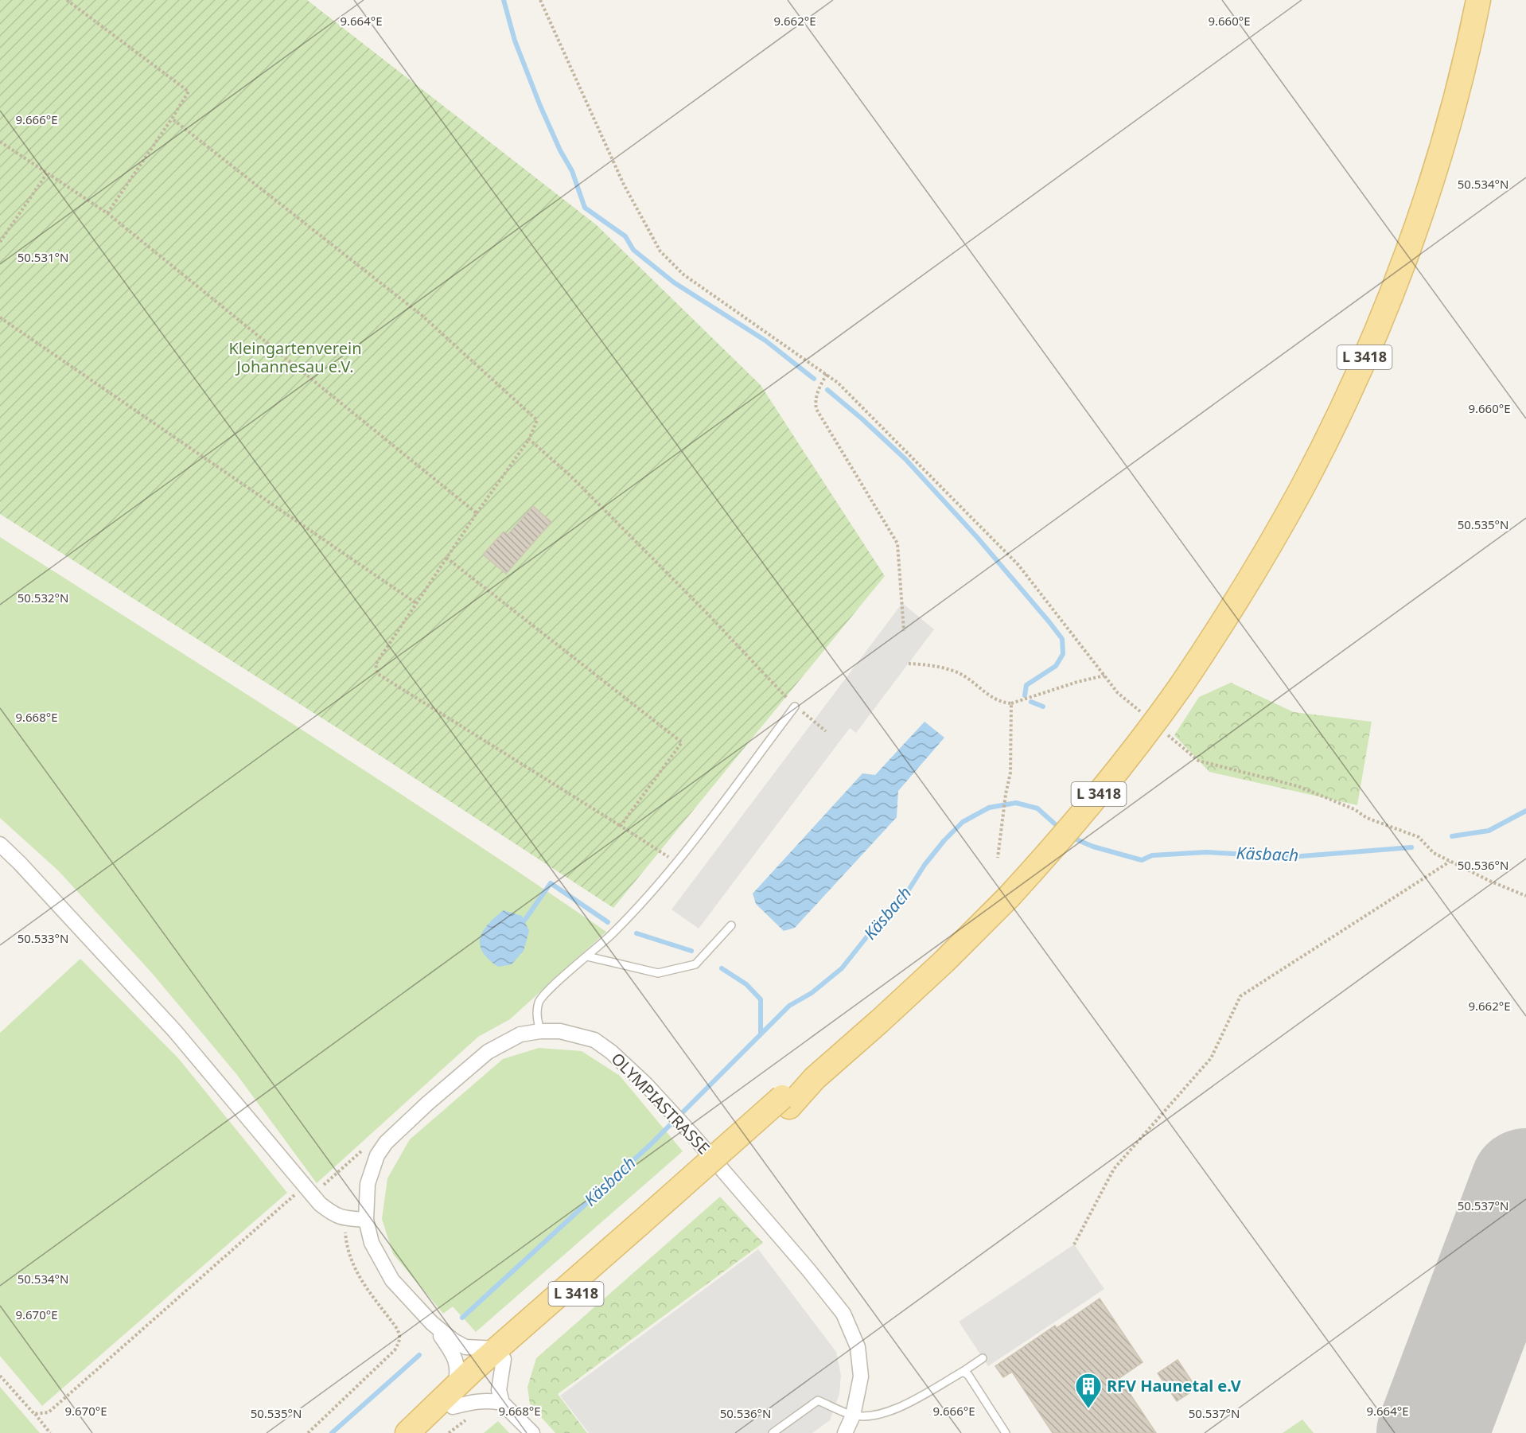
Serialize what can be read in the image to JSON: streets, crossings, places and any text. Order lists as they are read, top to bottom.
{
  "streets": {
    "main road": ["L 3418"],
    "street": ["OLYMPIASTRASSE"]
  },
  "crossings": [
    ["L 3418", "OLYMPIASTRASSE"]
  ],
  "water": ["Käsbach"],
  "parks": ["Kleingartenverein Johannesau e.V."],
  "places": {
    "building": ["RFV Haunetal e.V"]
  },
  "coordinates": [
    "9.664°E",
    "9.662°E",
    "9.660°E",
    "9.666°E",
    "50.534°N",
    "50.531°N",
    "50.535°N",
    "50.532°N",
    "9.668°E",
    "50.536°N",
    "50.533°N",
    "50.537°N",
    "9.670°E"
  ]
}
